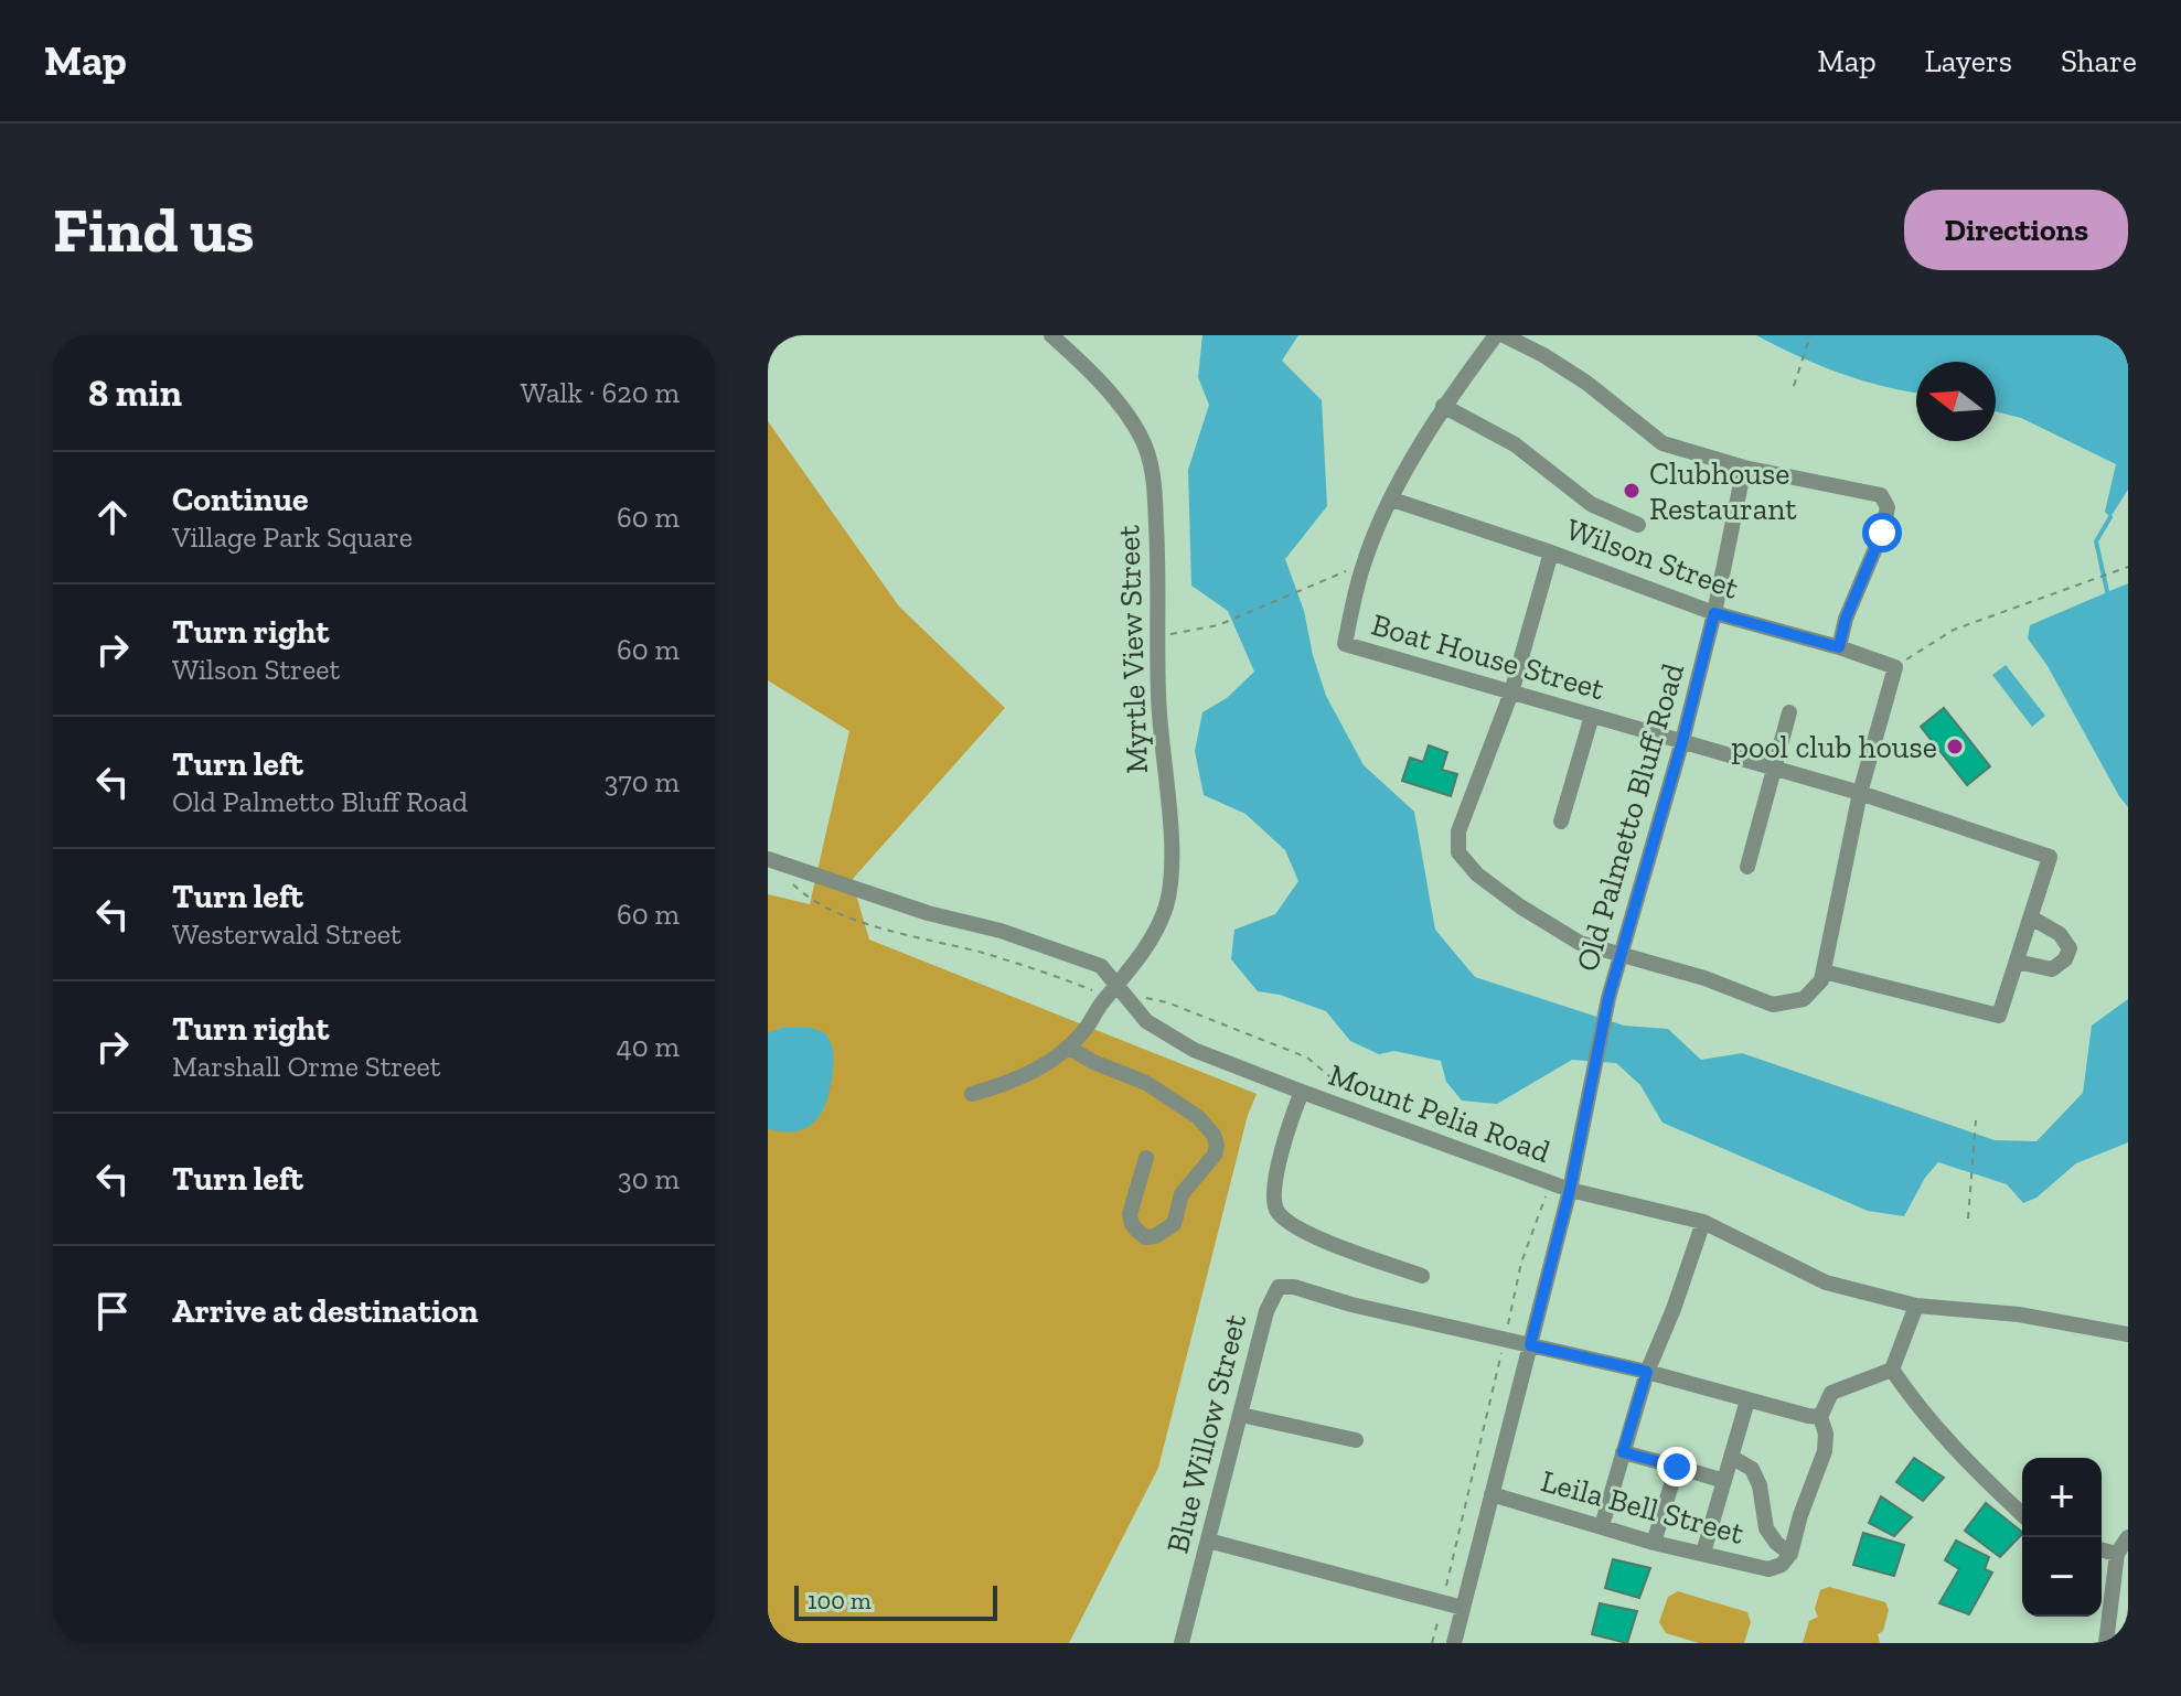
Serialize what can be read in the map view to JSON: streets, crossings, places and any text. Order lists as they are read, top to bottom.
{
  "streets": {
    "street": [
      "Wilson Street",
      "Myrtle View Street",
      "Boat House Street",
      "Old Palmetto Bluff Road",
      "Mount Pelia Road",
      "Blue Willow Street",
      "Leila Bell Street"
    ]
  },
  "crossings": [
    ["Wilson Street", "Boat House Street"],
    ["Wilson Street", "Old Palmetto Bluff Road"],
    ["Myrtle View Street", "Mount Pelia Road"],
    ["Boat House Street", "Old Palmetto Bluff Road"],
    ["Old Palmetto Bluff Road", "Mount Pelia Road"],
    ["Old Palmetto Bluff Road", "Blue Willow Street"],
    ["Old Palmetto Bluff Road", "Leila Bell Street"]
  ],
  "places": ["Clubhouse Restaurant", "pool club house"],
  "scale_bar": "100 m",
  "north": "left",
  "page": {
    "header": "Map",
    "nav": ["Map", "Layers", "Share"],
    "buttons": "Directions",
    "title": "Find us",
    "heading": ["8 min", "Walk · 620 m"],
    "list": [
      ["Continue", "Village Park Square", "60 m"],
      ["Turn right", "Wilson Street", "60 m"],
      ["Turn left", "Old Palmetto Bluff Road", "370 m"],
      ["Turn left", "Westerwald Street", "60 m"],
      ["Turn right", "Marshall Orme Street", "40 m"],
      ["Turn left", "30 m"],
      "Arrive at destination"
    ],
    "map_buttons": ["+", "−"],
    "scale": "100 m"
  }
}
